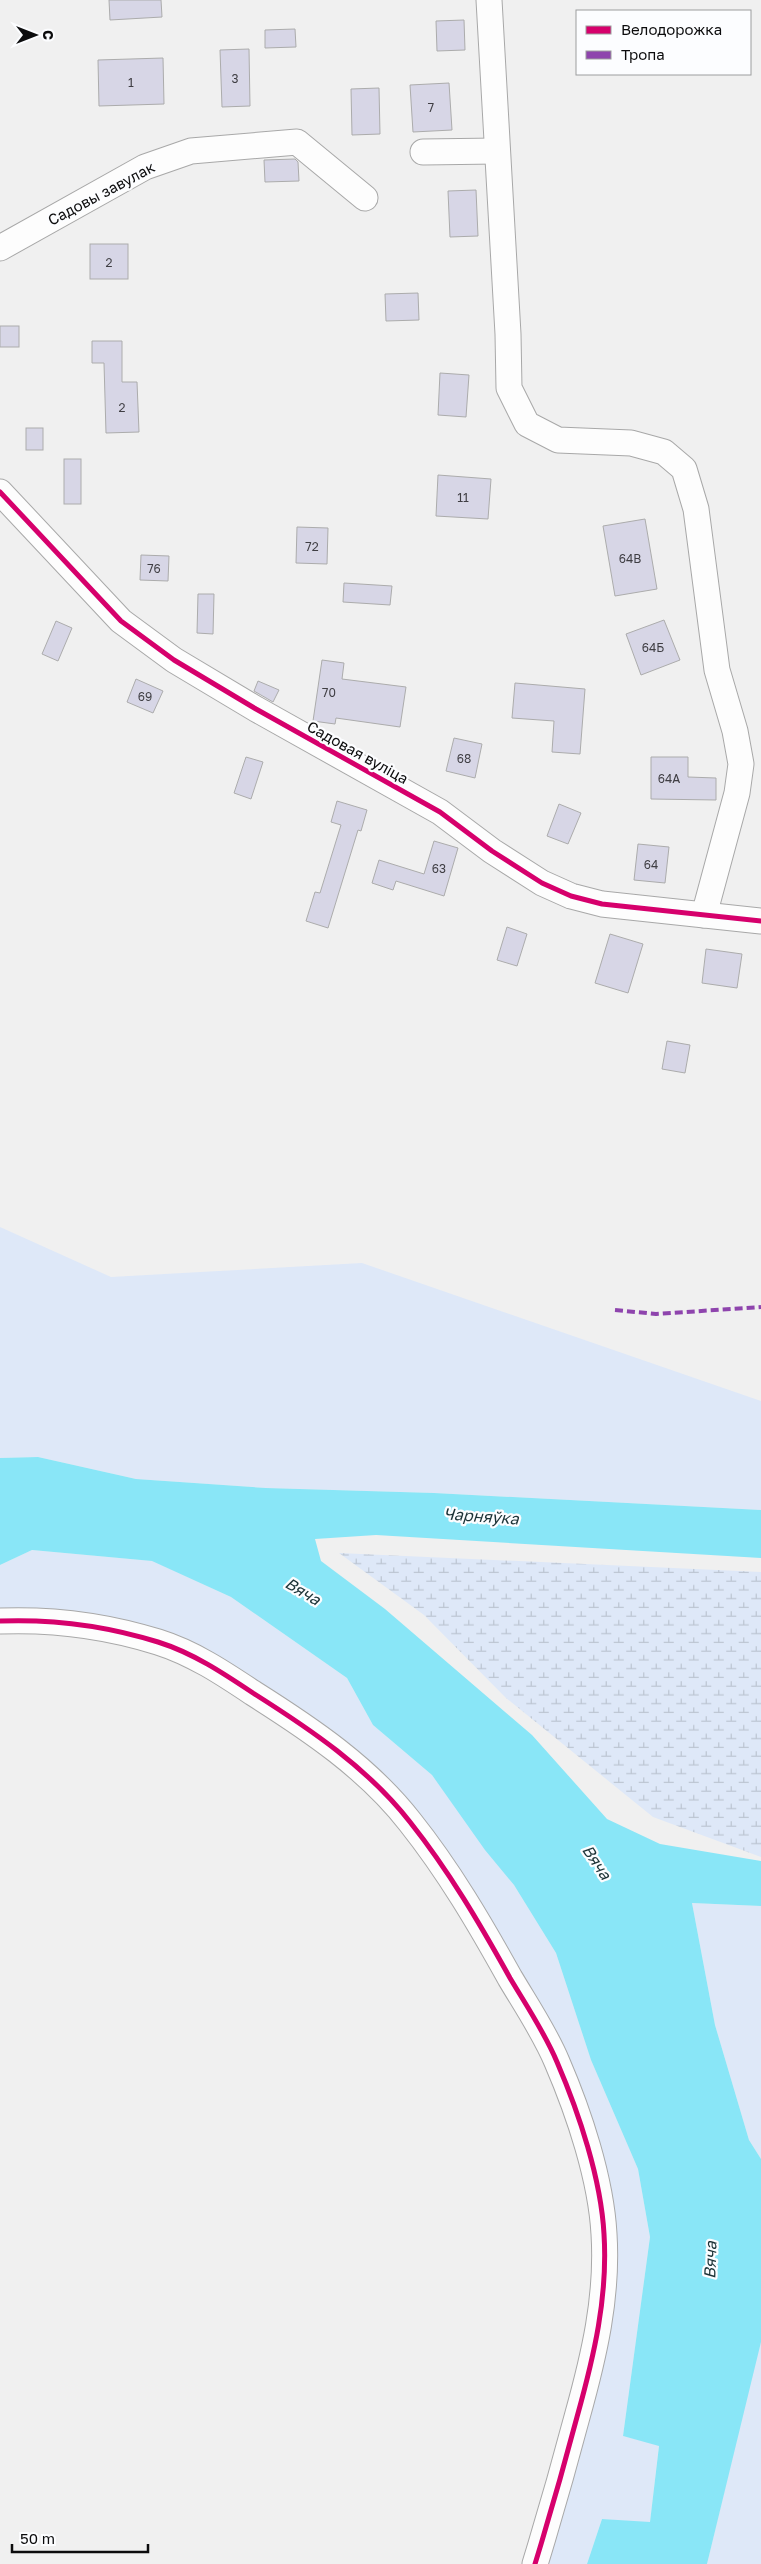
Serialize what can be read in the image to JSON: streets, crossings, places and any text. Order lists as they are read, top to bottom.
{
  "streets": {
    "street": ["Садовы завулак", "Садовая вуліца"]
  },
  "water": ["Чарняўка", "Вяча"],
  "house_numbers": [
    "3",
    "1",
    "7",
    "2",
    "2",
    "11",
    "72",
    "64В",
    "76",
    "64Б",
    "70",
    "69",
    "68",
    "64А",
    "64",
    "63"
  ],
  "legend": ["Велодорожка", "Тропа"],
  "scale_bar": "50 m",
  "north": "right"
}
